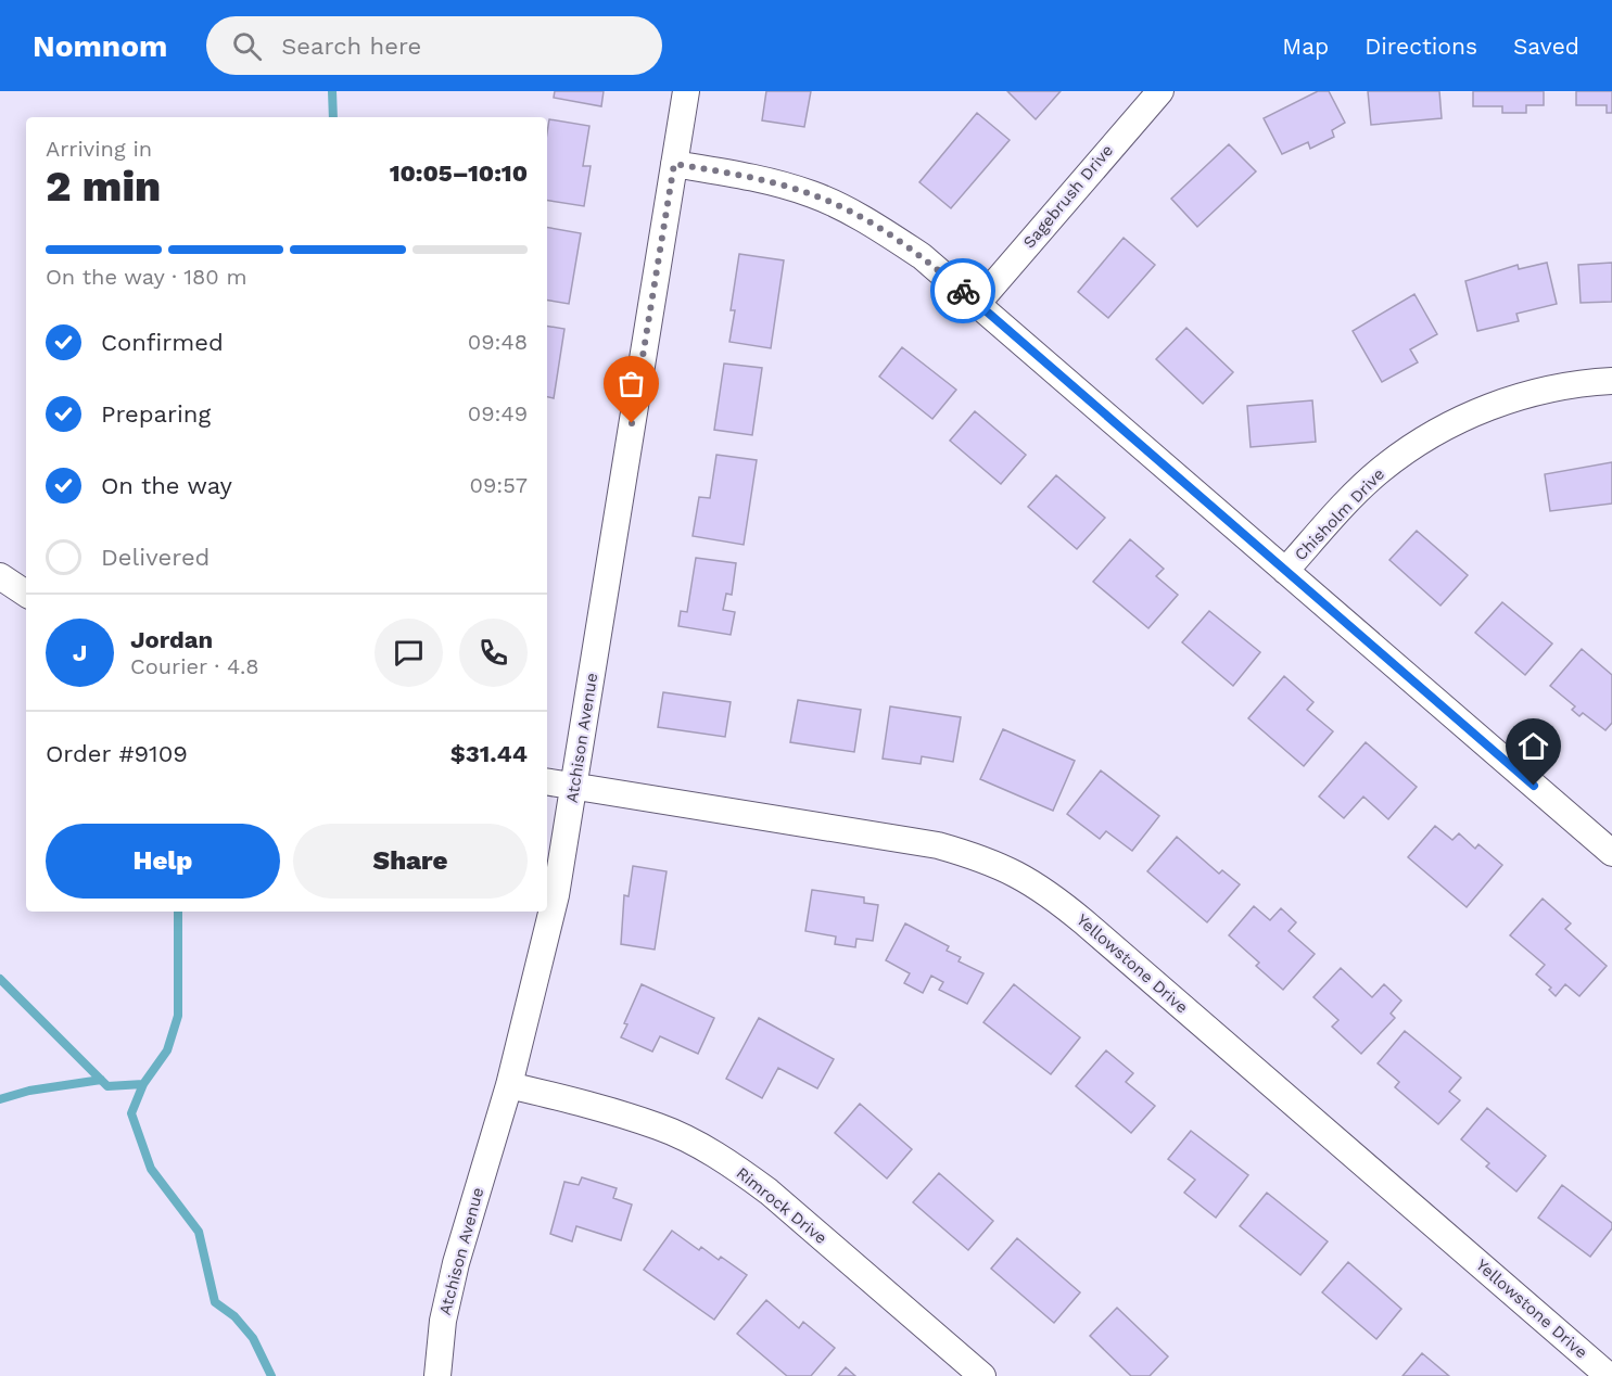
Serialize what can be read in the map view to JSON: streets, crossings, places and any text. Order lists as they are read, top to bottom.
{
  "streets": {
    "street": [
      "Sagebrush Drive",
      "Chisholm Drive",
      "Atchison Avenue",
      "Yellowstone Drive",
      "Rimrock Drive"
    ]
  },
  "crossings": [
    ["Atchison Avenue", "Yellowstone Drive"],
    ["Atchison Avenue", "Rimrock Drive"]
  ],
  "page": {
    "header": "Nomnom",
    "search": "Search here",
    "nav": ["Map", "Directions", "Saved"],
    "heading": ["2 min", "Arriving in", "10:05–10:10"],
    "panel": [
      "Jordan",
      "Courier · 4.8",
      "Order #9109",
      "$31.44"
    ],
    "bar": "On the way · 180 m",
    "list": [
      ["Confirmed", "09:48"],
      ["Preparing", "09:49"],
      ["On the way", "09:57"],
      "Delivered"
    ],
    "round": "J",
    "buttons": ["Help", "Share"]
  }
}
